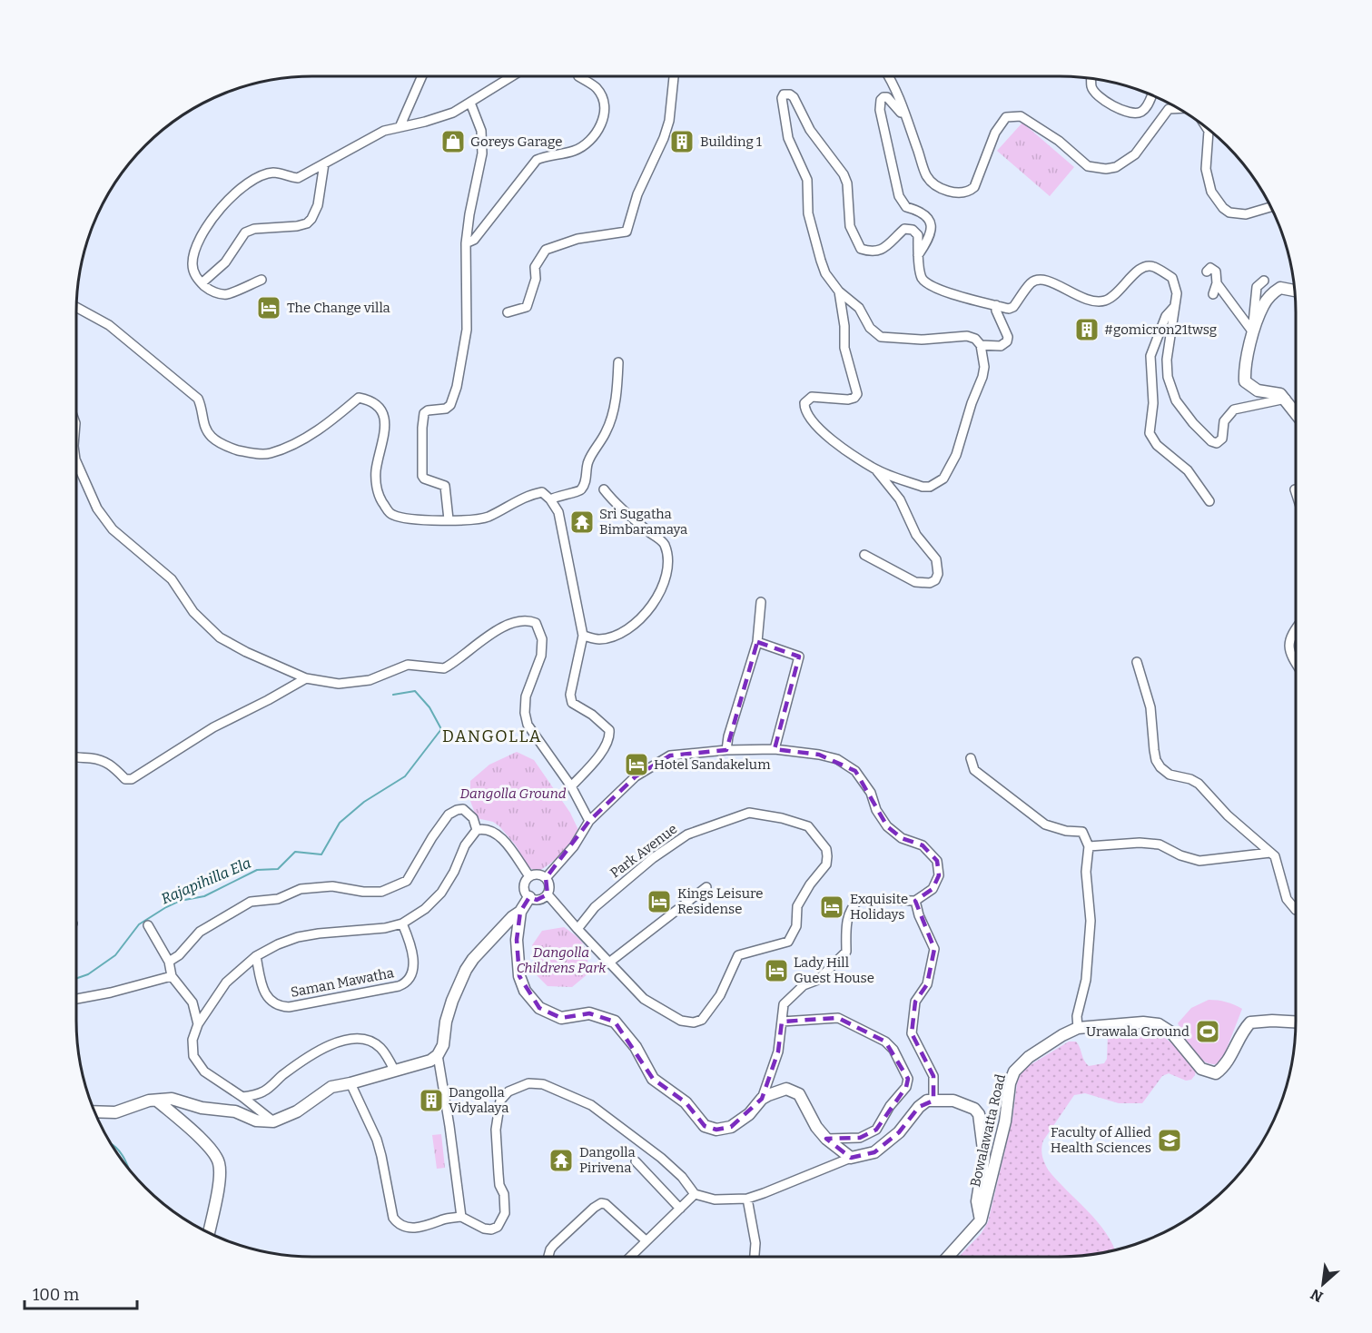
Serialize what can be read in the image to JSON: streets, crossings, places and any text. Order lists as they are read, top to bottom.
{
  "streets": {
    "street": ["Park Avenue", "Saman Mawatha", "Bowalawatta Road"]
  },
  "districts": ["DANGOLLA"],
  "water": ["Rajapihilla Ela"],
  "parks": ["Dangolla Ground", "Dangolla Childrens Park"],
  "places": {
    "shop": ["Goreys Garage"],
    "building": ["Building 1", "#gomicron21twsg", "Dangolla Vidyalaya"],
    "hotel": [
      "The Change villa",
      "Hotel Sandakelum",
      "Kings Leisure Residense",
      "Exquisite Holidays",
      "Lady Hill Guest House"
    ],
    "temple": ["Sri Sugatha Bimbaramaya", "Dangolla Pirivena"],
    "sports": ["Urawala Ground"],
    "school or university": ["Faculty of Allied Health Sciences"]
  },
  "scale_bar": "100 m",
  "north": "bottom left"
}
